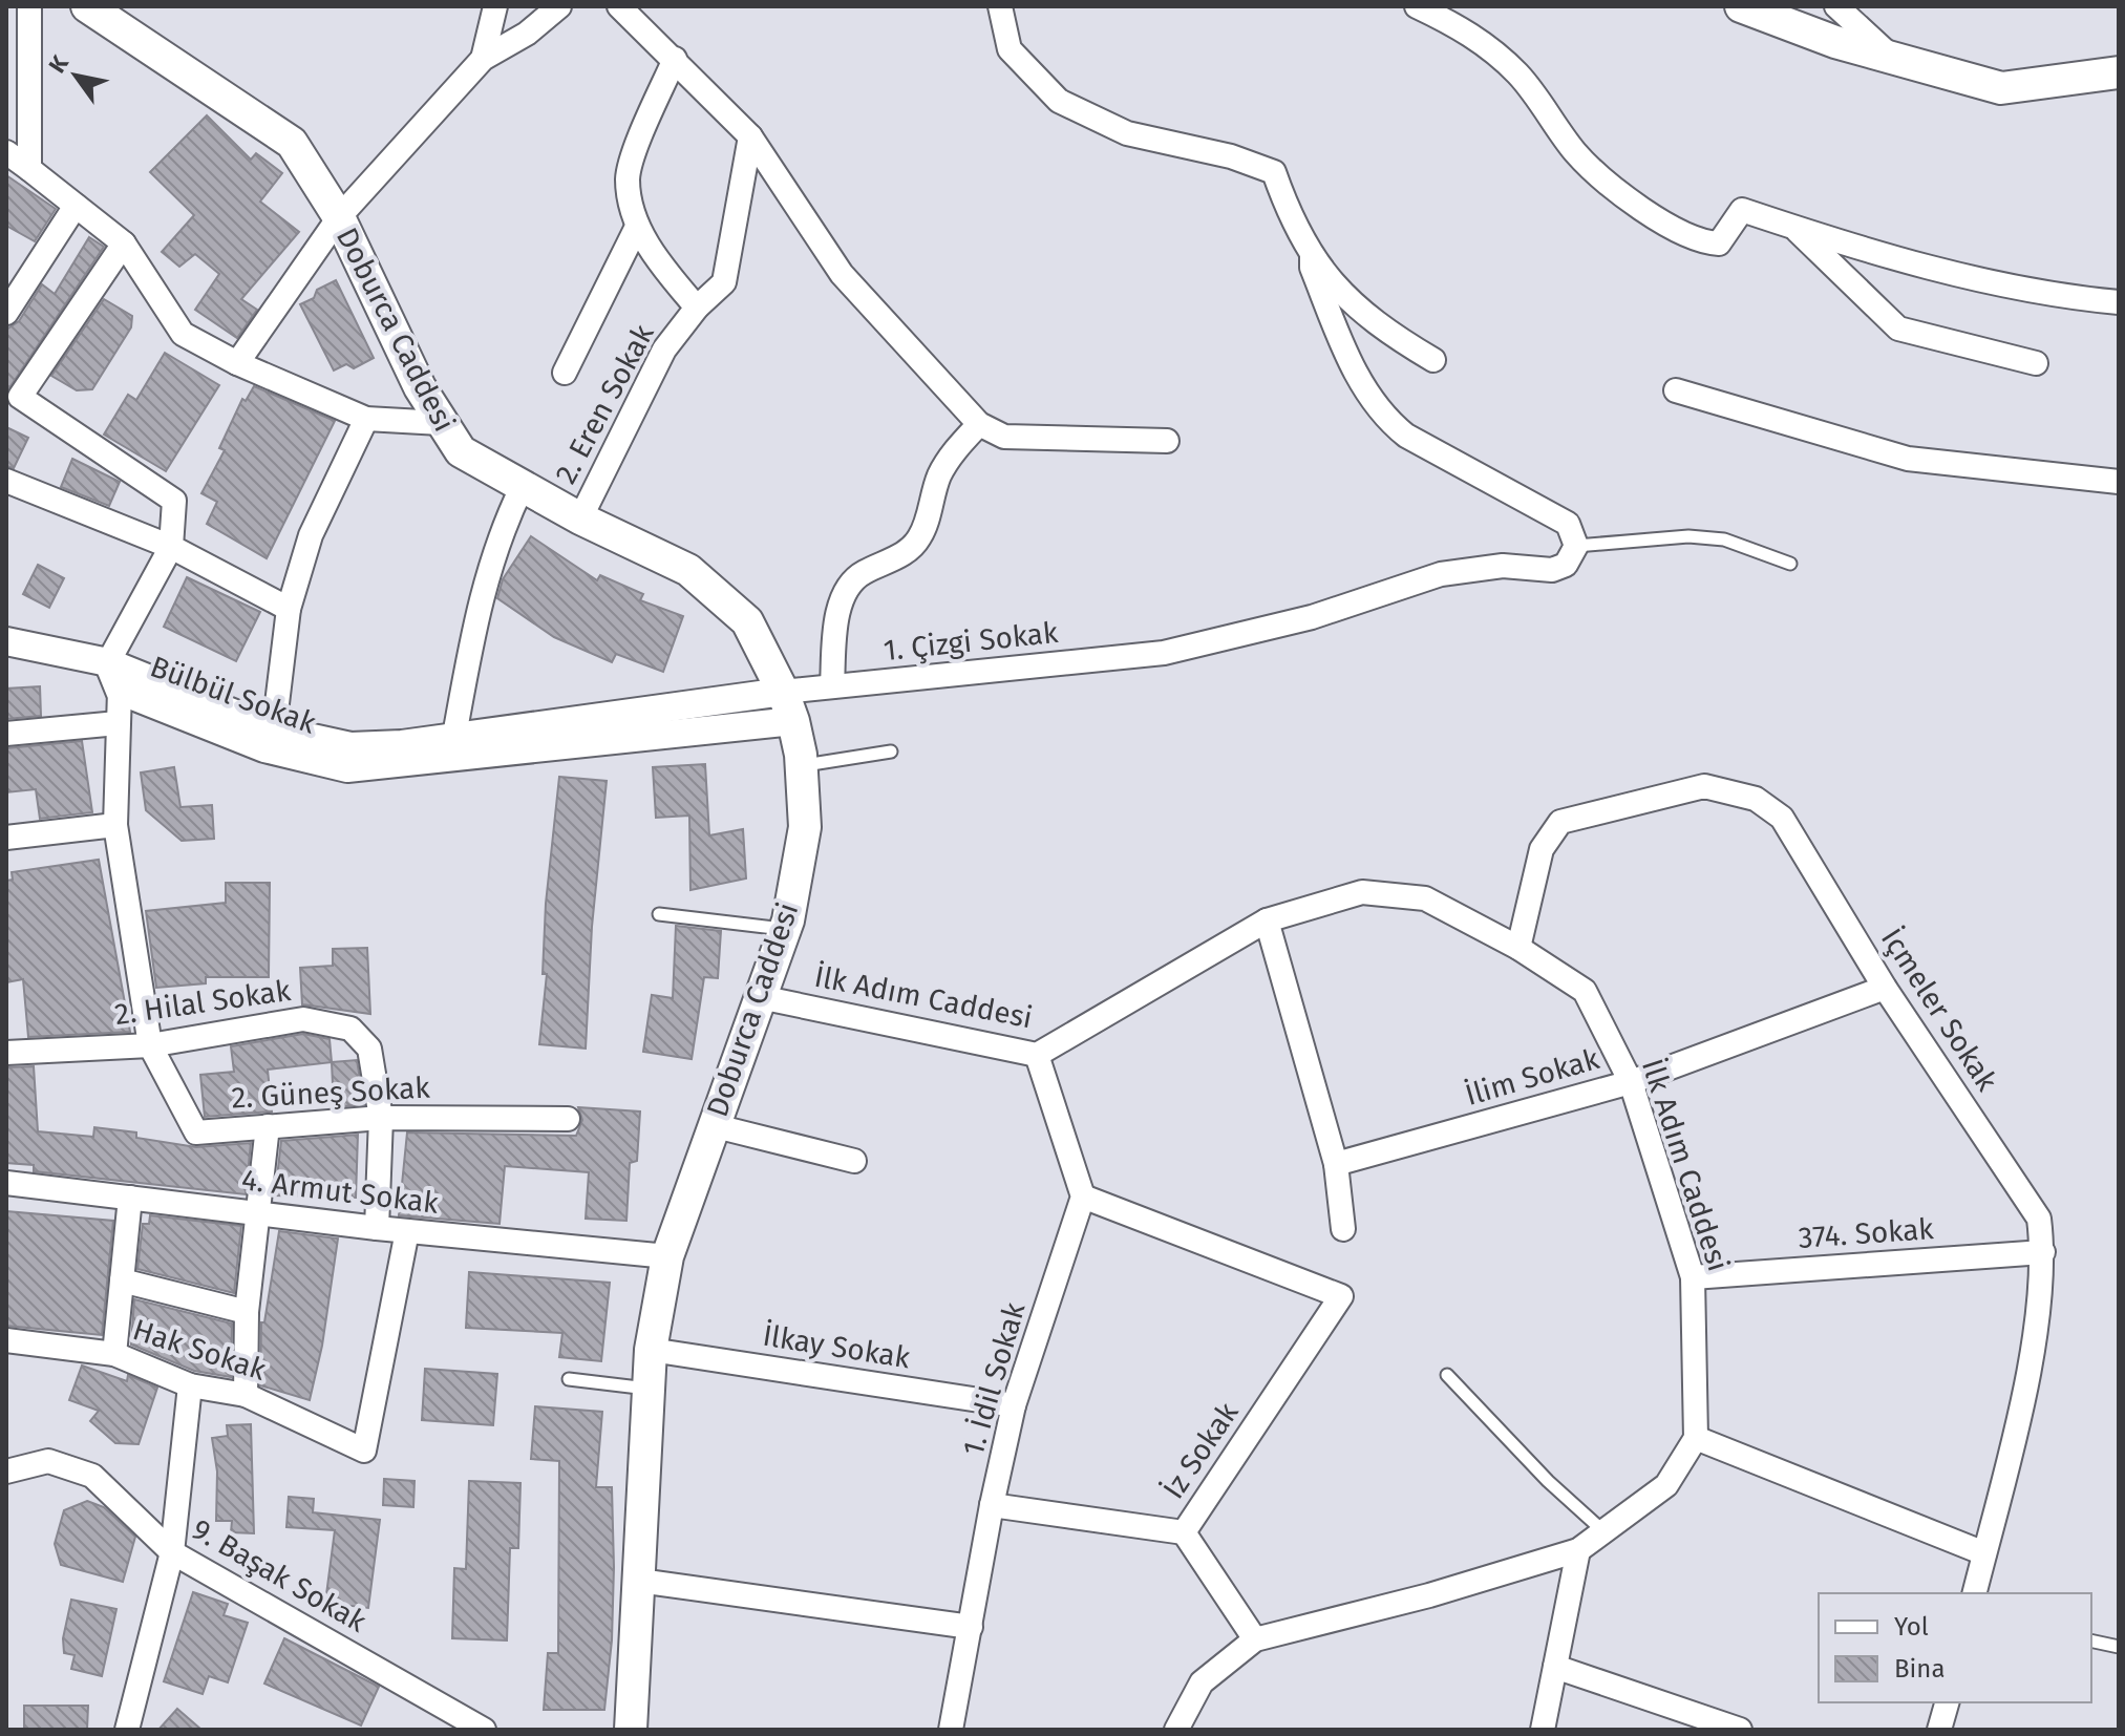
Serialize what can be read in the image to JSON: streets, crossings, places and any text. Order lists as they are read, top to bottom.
{
  "streets": {
    "main road": ["Doburca Caddesi"],
    "street": [
      "2. Eren Sokak",
      "1. Çizgi Sokak",
      "Bülbül Sokak",
      "İlk Adım Caddesi",
      "2. Hilal Sokak",
      "İçmeler Sokak",
      "İlim Sokak",
      "2. Güneş Sokak",
      "4. Armut Sokak",
      "374. Sokak",
      "İlkay Sokak",
      "Hak Sokak",
      "1. İdil Sokak",
      "İz Sokak",
      "9. Başak Sokak"
    ]
  },
  "crossings": [
    ["Doburca Caddesi", "2. Eren Sokak"],
    ["Doburca Caddesi", "1. Çizgi Sokak"],
    ["Doburca Caddesi", "Bülbül Sokak"],
    ["Doburca Caddesi", "İlk Adım Caddesi"],
    ["Doburca Caddesi", "4. Armut Sokak"],
    ["Doburca Caddesi", "İlkay Sokak"],
    ["1. Çizgi Sokak", "Bülbül Sokak"],
    ["İlk Adım Caddesi", "İçmeler Sokak"],
    ["İlk Adım Caddesi", "İlim Sokak"],
    ["İlk Adım Caddesi", "374. Sokak"],
    ["2. Hilal Sokak", "2. Güneş Sokak"],
    ["2. Hilal Sokak", "4. Armut Sokak"],
    ["İçmeler Sokak", "İlim Sokak"],
    ["İçmeler Sokak", "374. Sokak"],
    ["4. Armut Sokak", "Hak Sokak"],
    ["İlkay Sokak", "1. İdil Sokak"],
    ["1. İdil Sokak", "İz Sokak"]
  ],
  "legend": ["Yol", "Bina"],
  "north": "top left"
}
